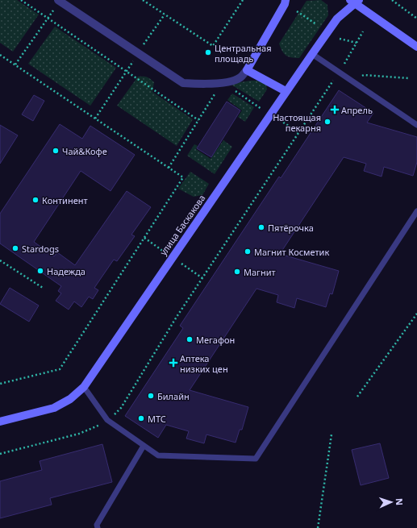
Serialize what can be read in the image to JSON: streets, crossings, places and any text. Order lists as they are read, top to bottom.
{
  "streets": {
    "street": ["улица Баскакова"]
  },
  "places": {
    "other": [
      "Центральная площадь",
      "Настоящая пекарня",
      "Чай&Кофе",
      "Континент",
      "Пятёрочка",
      "Stardogs",
      "Магнит Косметик",
      "Надежда",
      "Магнит",
      "Мегафон",
      "Билайн",
      "МТС"
    ],
    "health": ["Апрель", "Аптека низких цен"]
  },
  "north": "right"
}
